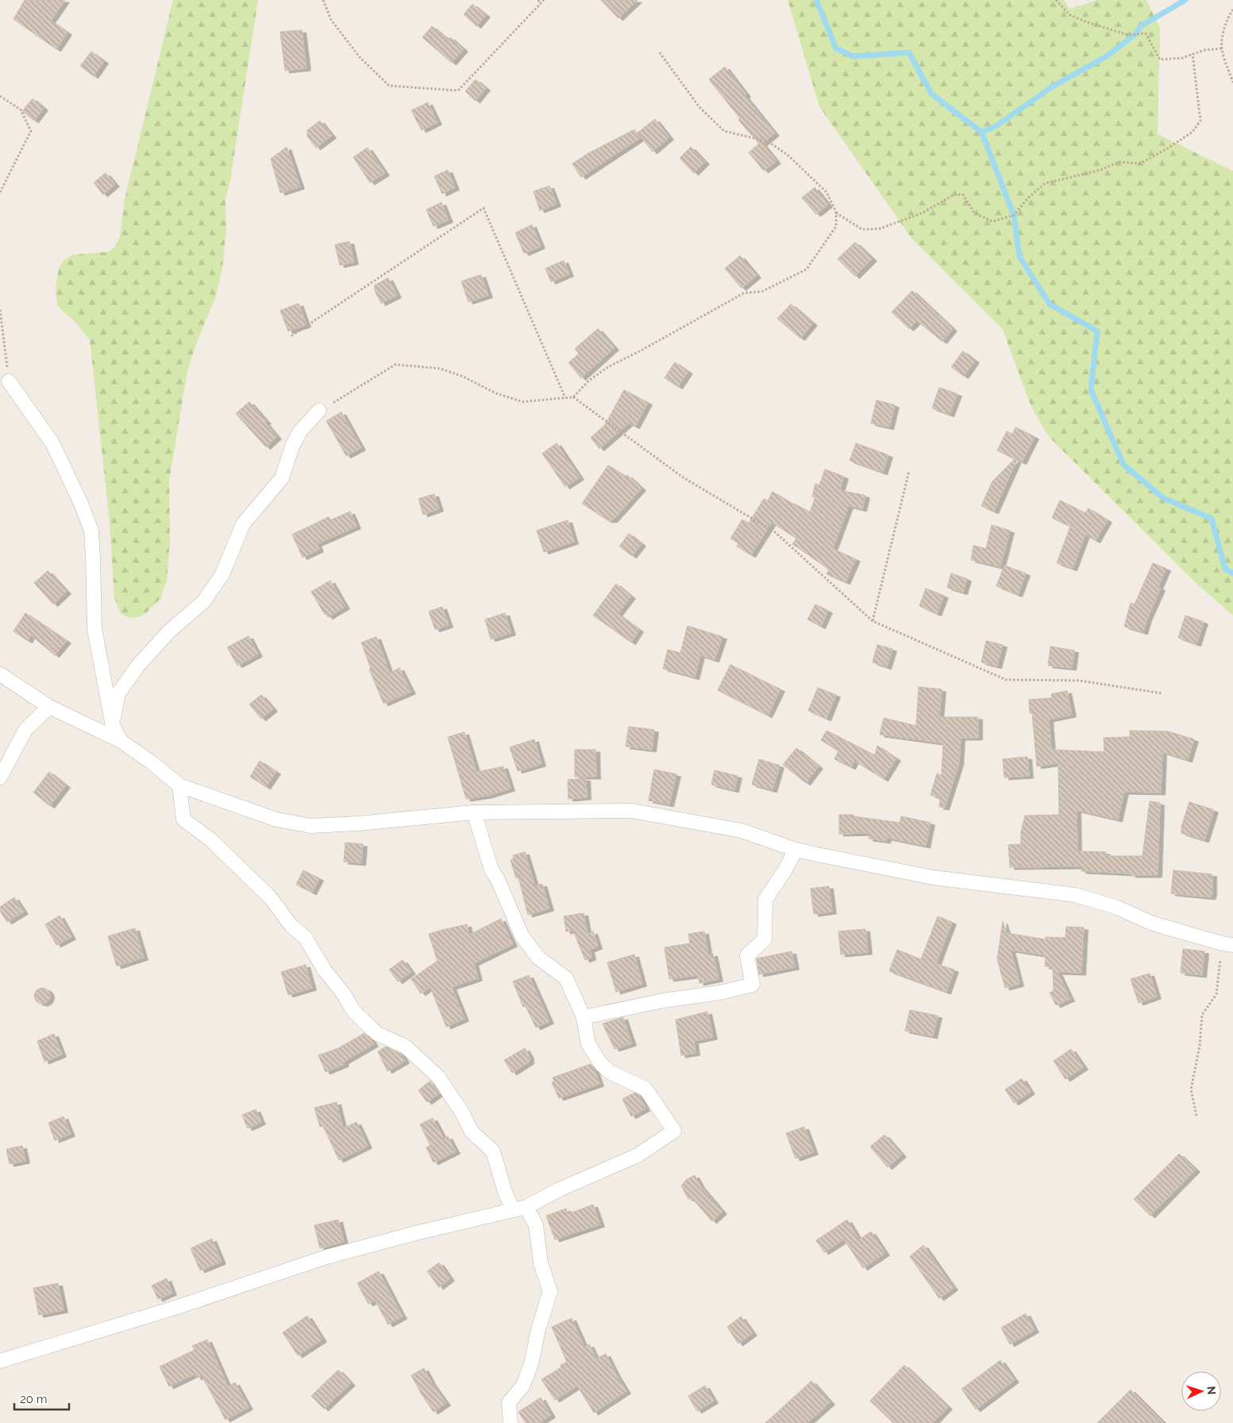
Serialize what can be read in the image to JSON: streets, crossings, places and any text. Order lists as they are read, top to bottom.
{
  "scale_bar": "20 m",
  "north": "right"
}
